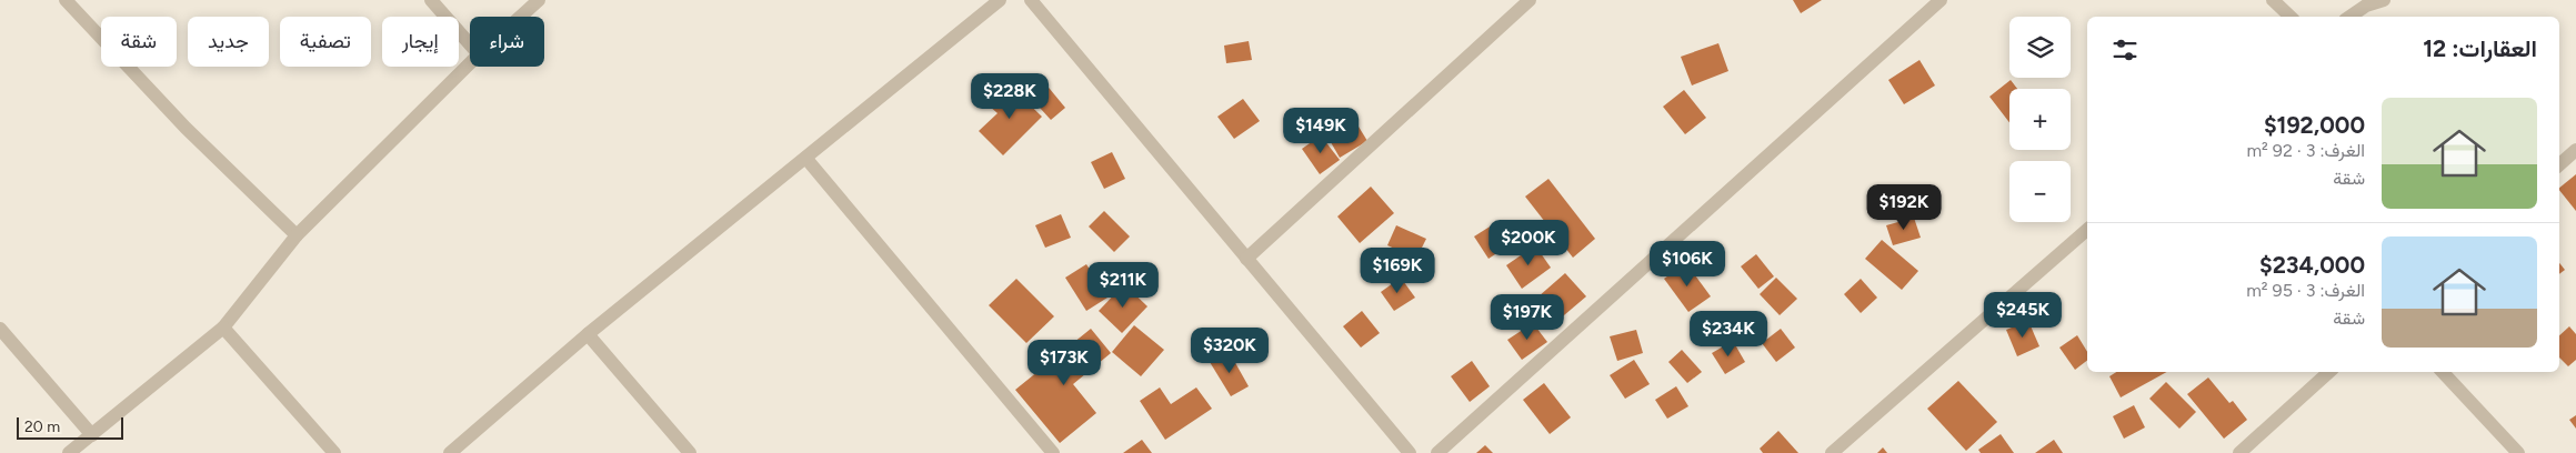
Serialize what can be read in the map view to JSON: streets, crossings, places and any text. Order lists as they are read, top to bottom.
{
  "scale_bar": "20 m",
  "page": {
    "map_buttons": ["+", "−"],
    "chip": [
      "شراء",
      "إيجار",
      "تصفية",
      "جديد",
      "شقة"
    ],
    "heading": "العقارات: 12",
    "price": [
      "$228K",
      "$149K",
      "$192K",
      "$200K",
      "$106K",
      "$169K",
      "$211K",
      "$245K",
      "$197K",
      "$234K",
      "$320K",
      "$173K"
    ],
    "list": [
      {
        "name": "$192,000",
        "note": "الغرف: 3 · 92 m² · شقة"
      },
      {
        "name": "$234,000",
        "note": "الغرف: 3 · 95 m² · شقة"
      }
    ],
    "scale": "20 m"
  }
}
